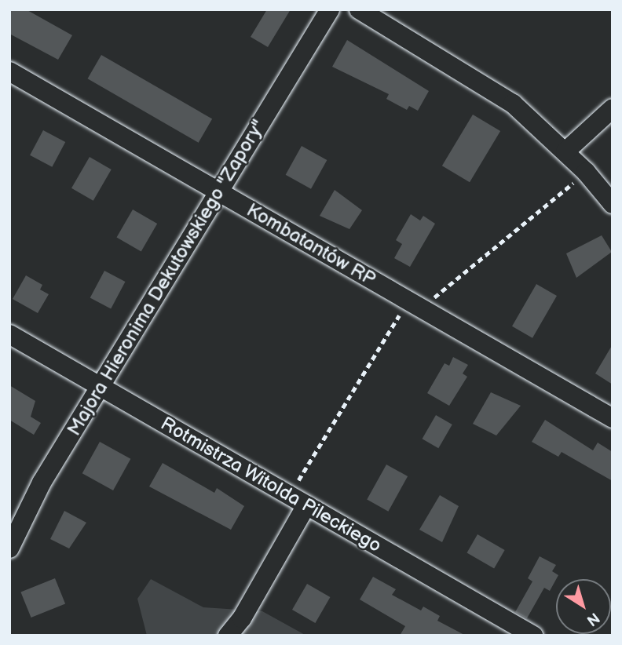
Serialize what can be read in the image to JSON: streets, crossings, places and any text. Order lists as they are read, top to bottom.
{
  "streets": {
    "street": ["Kombatantów RP", "Majora Hieronima Dekutowskiego \"Zapory\"", "Rotmistrza Witolda Pileckiego"]
  },
  "crossings": [
    ["Kombatantów RP", "Majora Hieronima Dekutowskiego \"Zapory\""],
    ["Majora Hieronima Dekutowskiego \"Zapory\"", "Rotmistrza Witolda Pileckiego"]
  ],
  "north": "bottom right"
}
